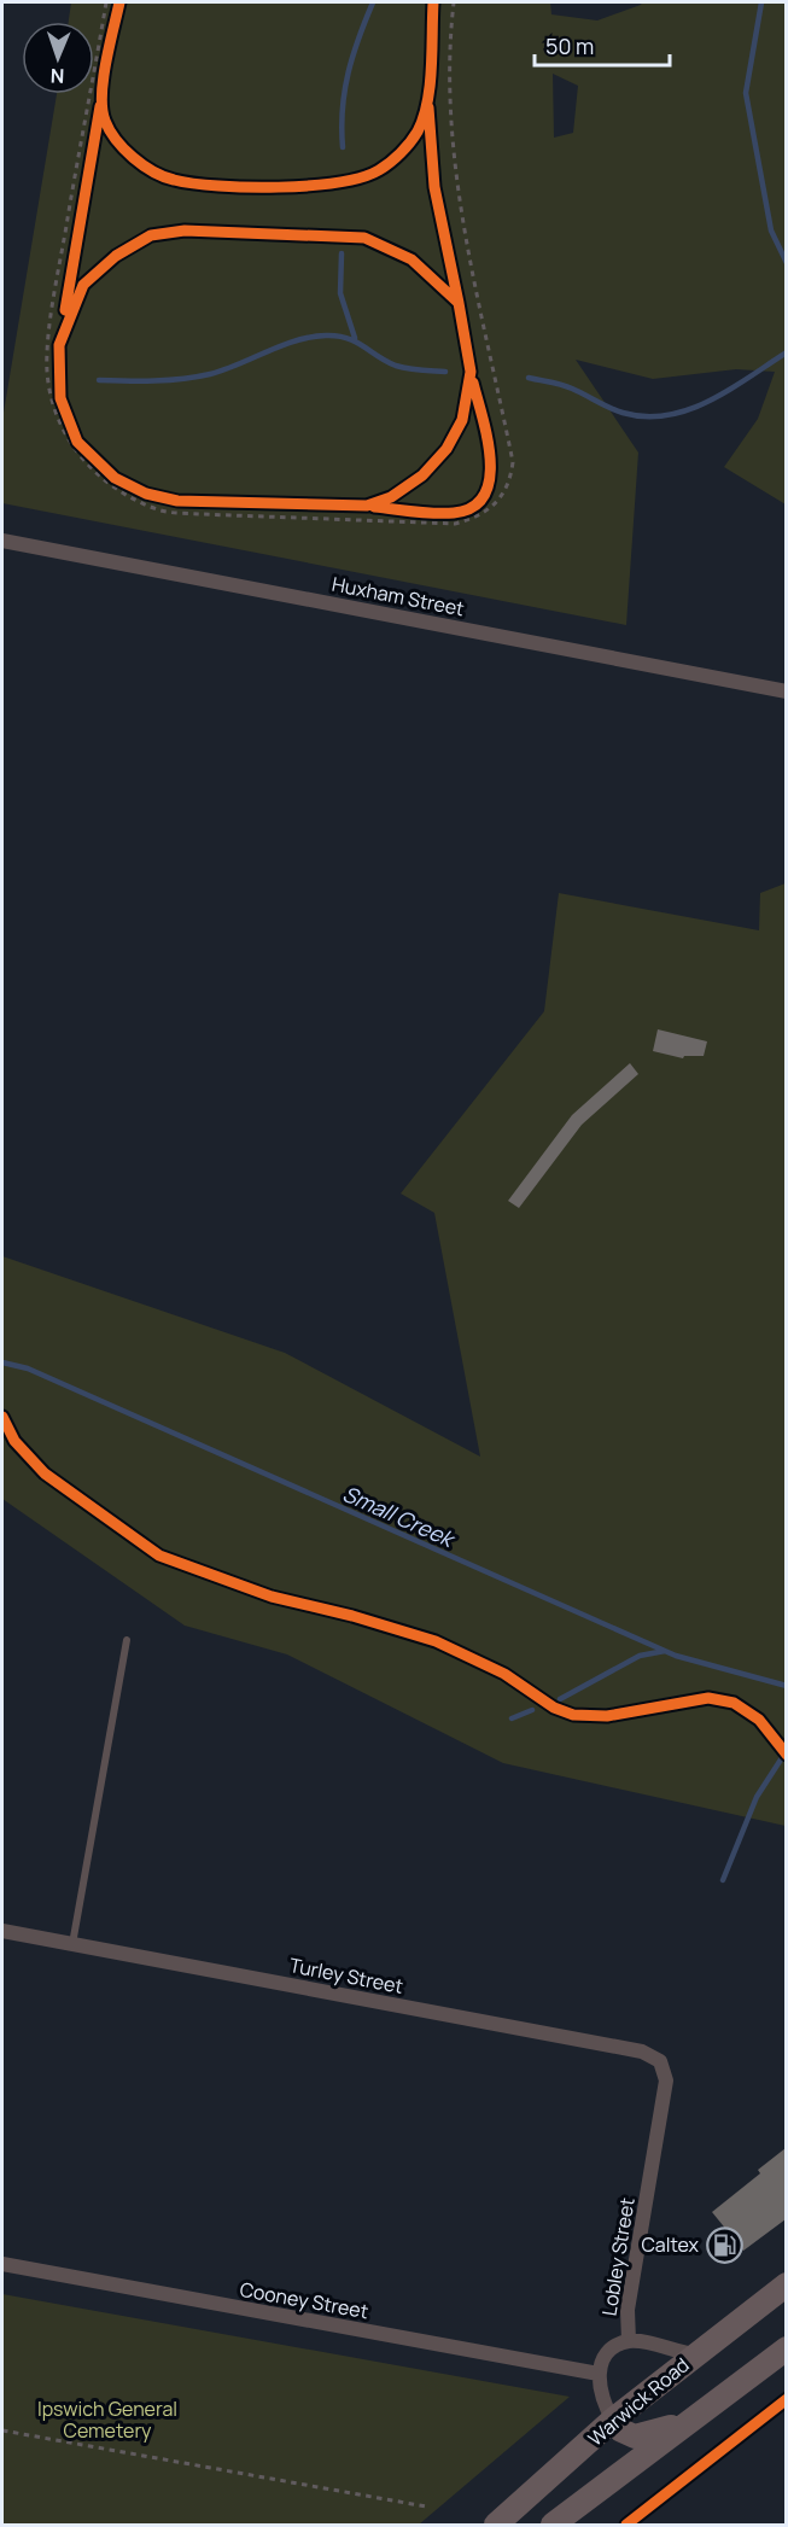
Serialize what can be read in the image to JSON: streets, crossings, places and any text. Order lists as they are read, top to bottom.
{
  "streets": {
    "main road": ["Warwick Road"],
    "street": [
      "Huxham Street",
      "Turley Street",
      "Lobley Street",
      "Cooney Street"
    ]
  },
  "crossings": [
    ["Turley Street", "Lobley Street"],
    ["Lobley Street", "Cooney Street"]
  ],
  "water": ["Small Creek"],
  "parks": ["Ipswich General Cemetery"],
  "places": {
    "fuel station": ["Caltex"]
  },
  "scale_bar": "50 m",
  "north": "bottom"
}
